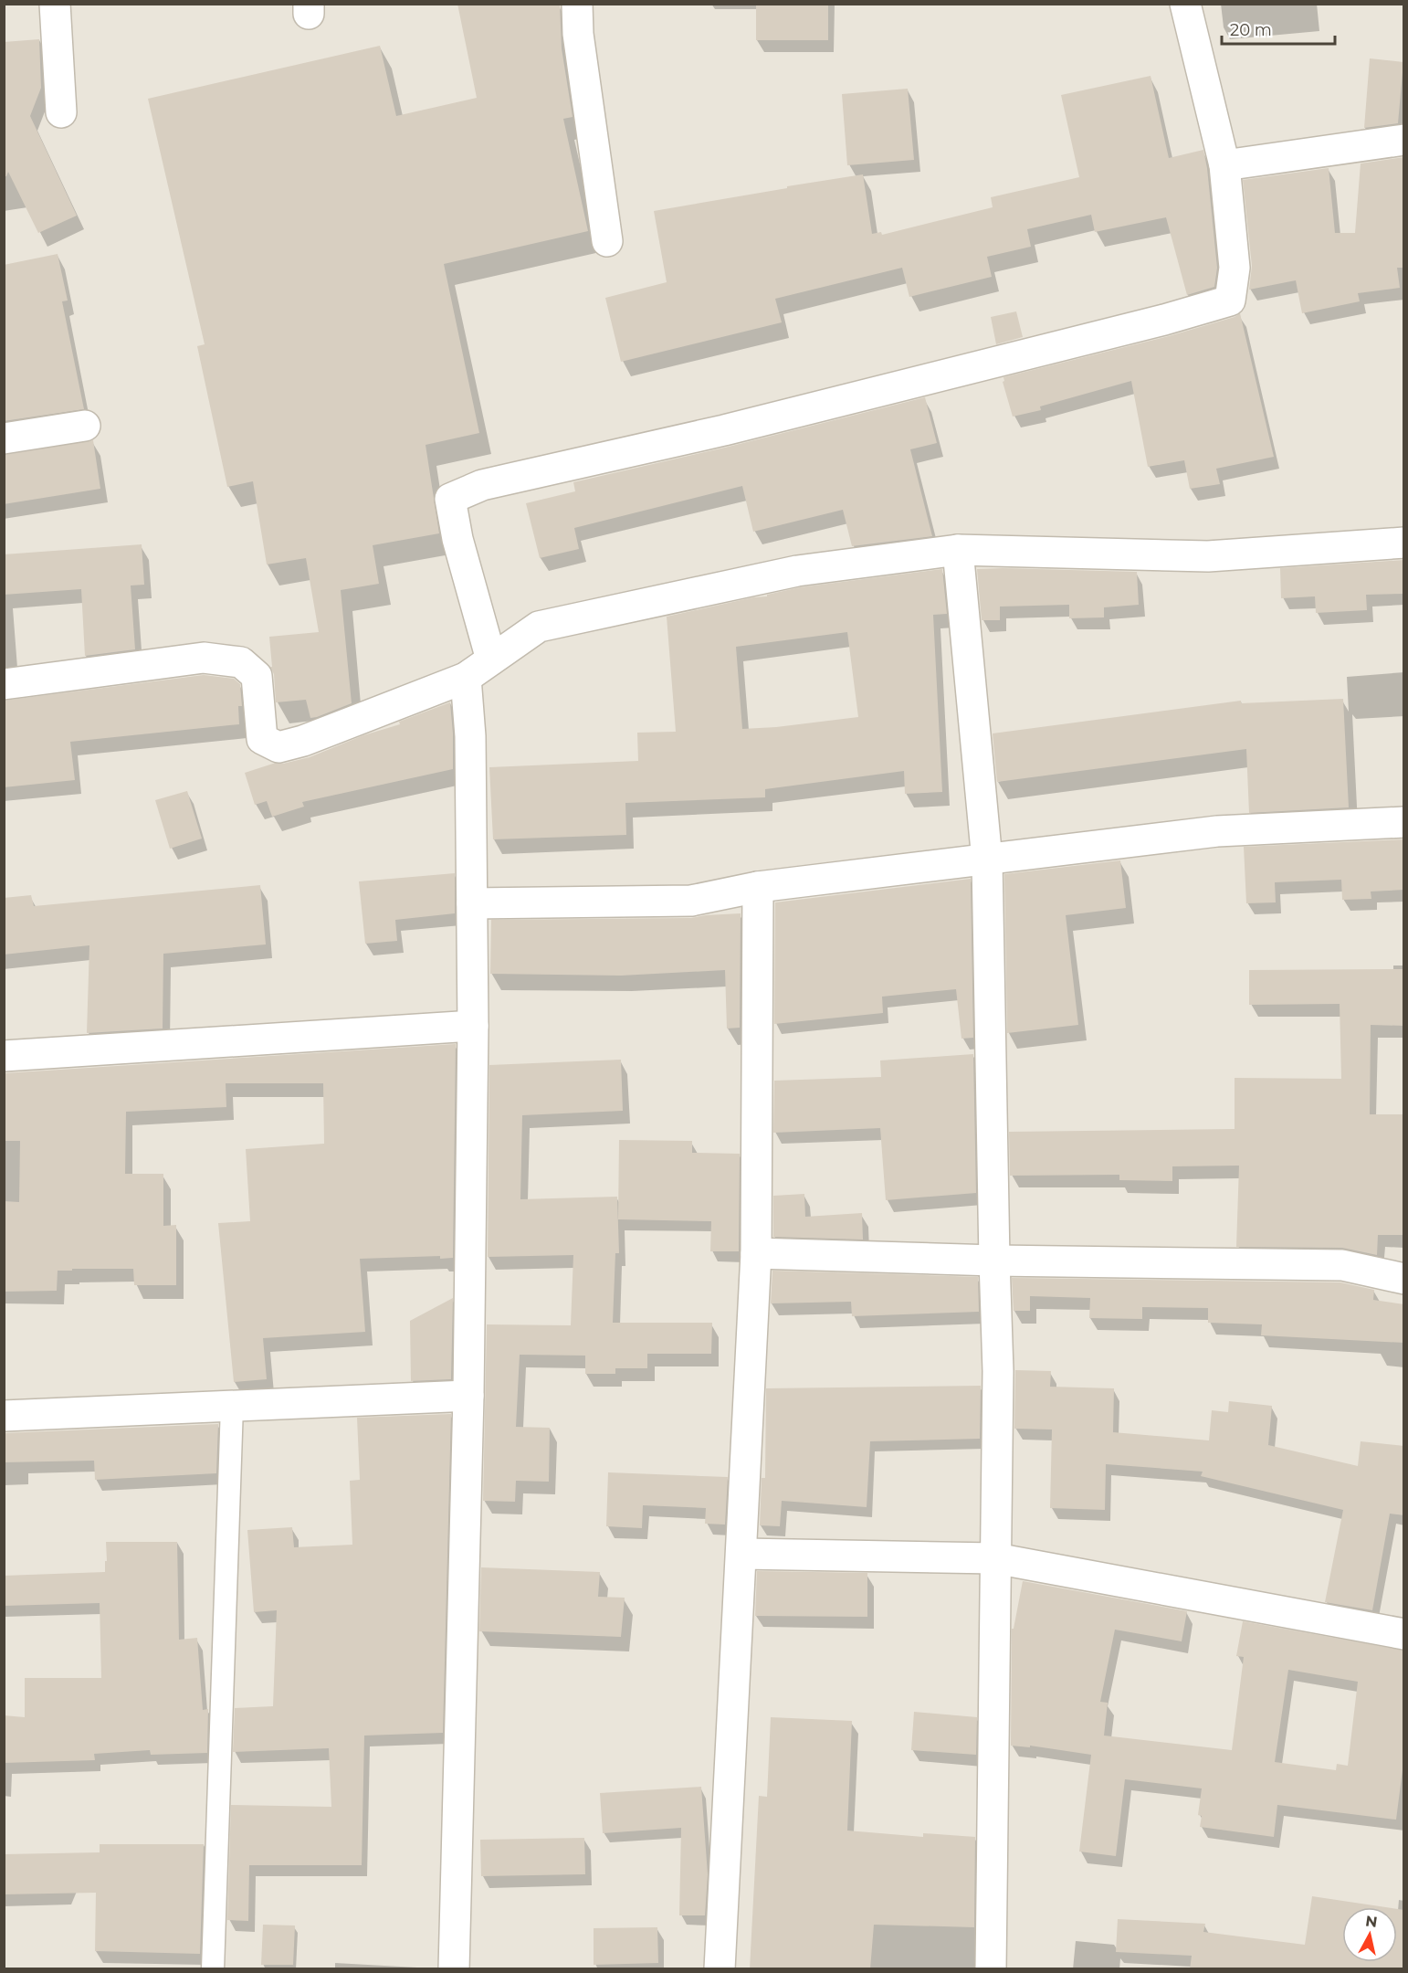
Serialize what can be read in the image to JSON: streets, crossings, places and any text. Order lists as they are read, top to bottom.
{
  "scale_bar": "20 m",
  "north": "top"
}
